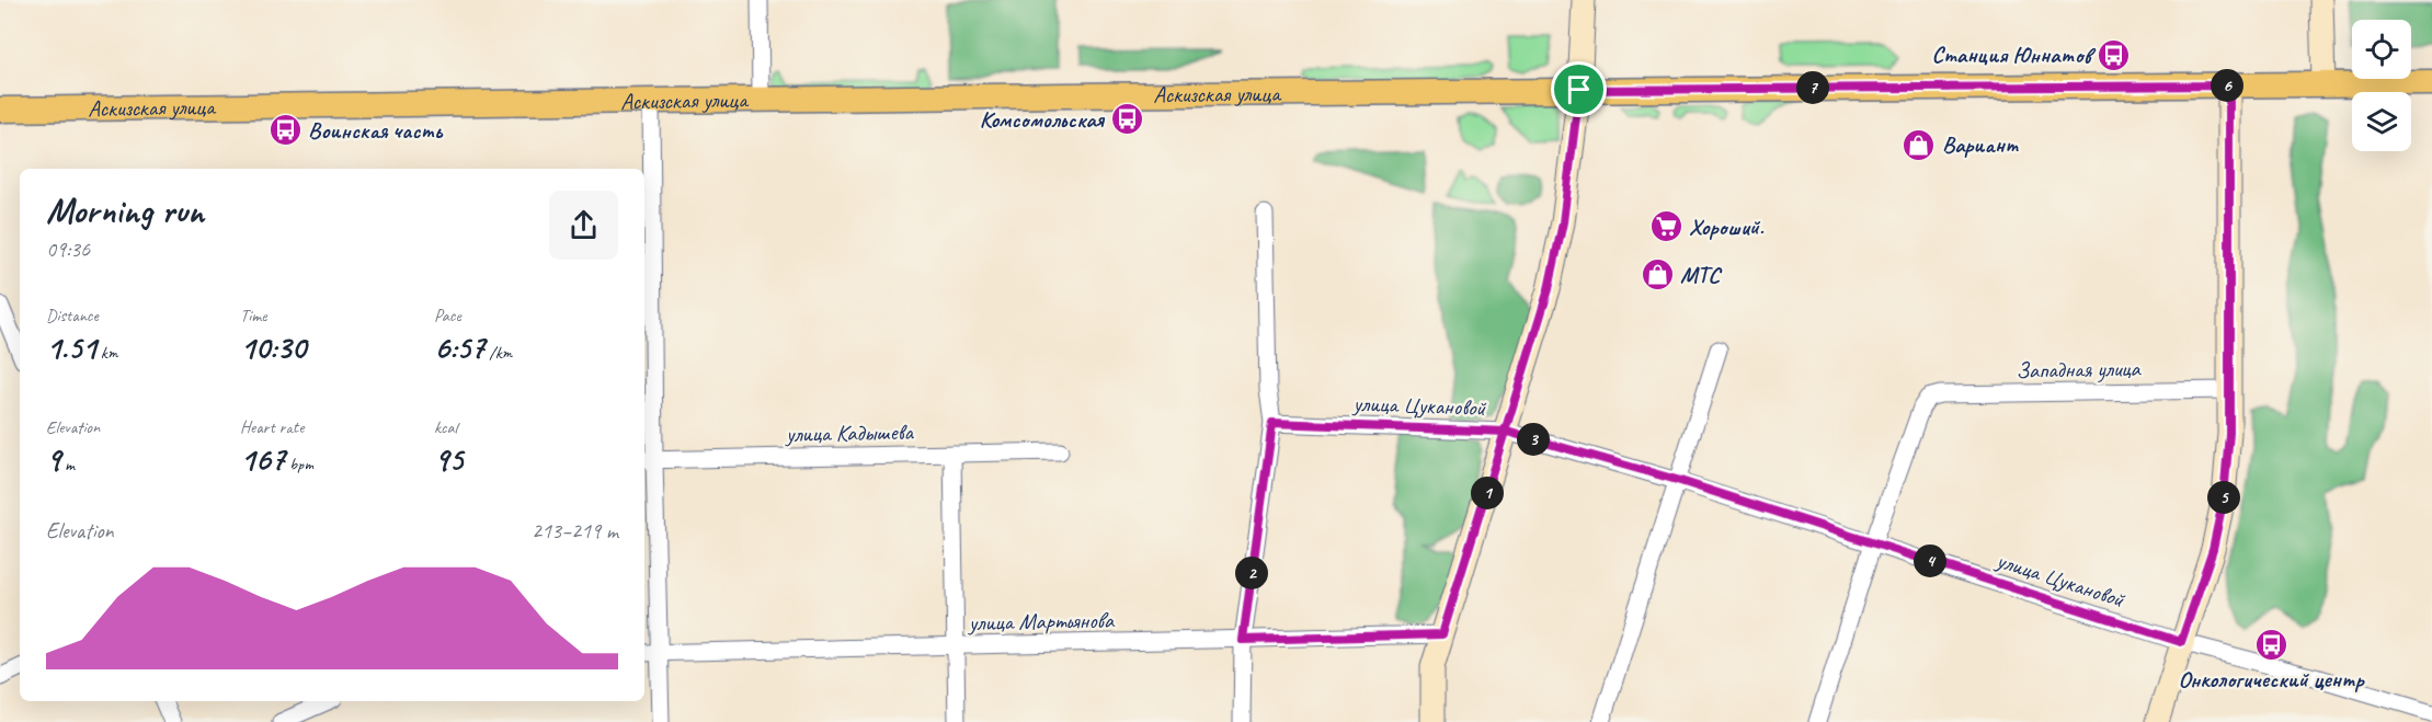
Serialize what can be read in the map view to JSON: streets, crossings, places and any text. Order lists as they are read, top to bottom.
{
  "streets": {
    "main road": ["Аскизская улица"],
    "street": [
      "Западная улица",
      "улица Цукановой",
      "улица Кадышева",
      "улица Мартьянова"
    ]
  },
  "crossings": [
    ["Западная улица", "улица Цукановой"]
  ],
  "places": {
    "bus stop": [
      "Станция Юннатов",
      "Комсомольская",
      "Воинская часть",
      "Онкологический центр"
    ],
    "shop": ["Вариант", "МТС"],
    "supermarket": ["Хороший."]
  },
  "page": {
    "pins": [
      "6",
      "7",
      "3",
      "1",
      "5",
      "4",
      "2"
    ],
    "heading": ["Morning run", "09:36"],
    "stats": [
      ["Distance", "1.51 km"],
      ["Time", "10:30"],
      ["Pace", "6:57 /km"],
      ["Elevation", "9 m"],
      ["Heart rate", "167 bpm"],
      ["kcal", "95"]
    ],
    "chart": ["Elevation", "213–219 m"]
  }
}
